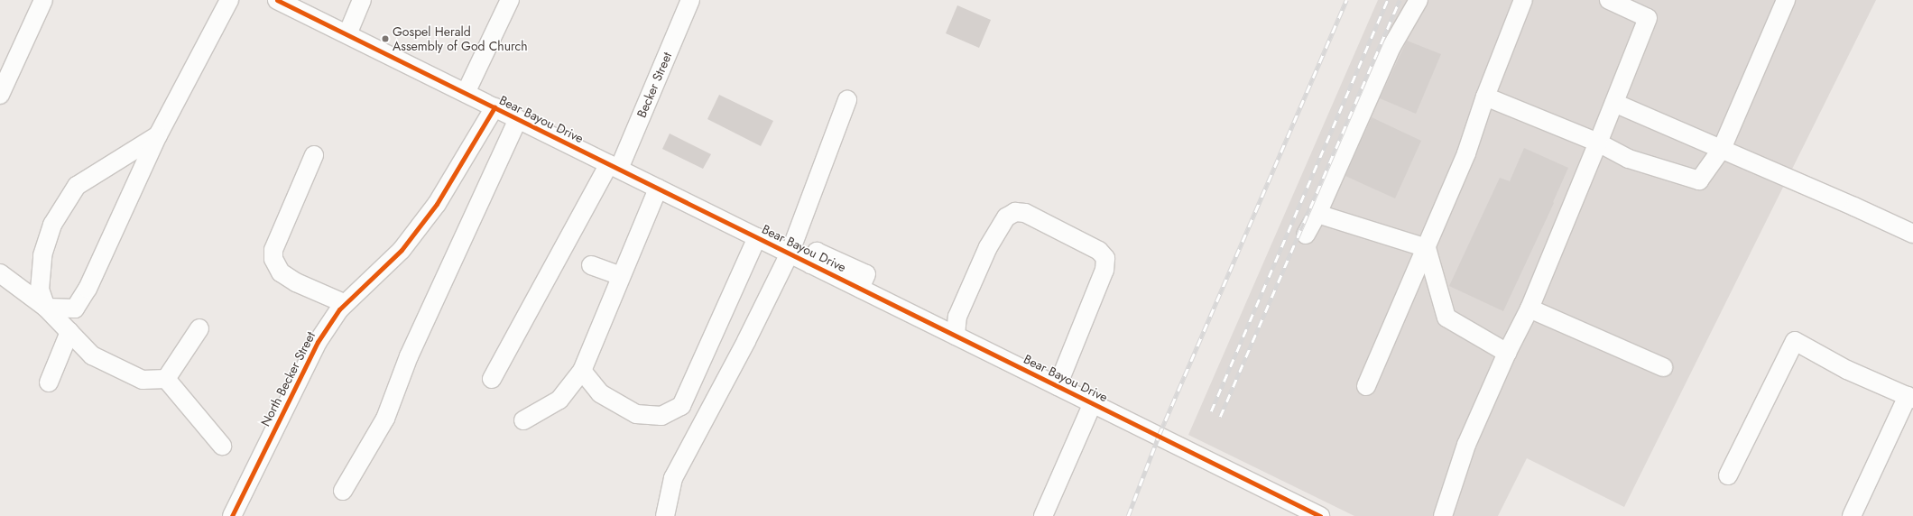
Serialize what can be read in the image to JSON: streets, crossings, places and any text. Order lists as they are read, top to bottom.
{
  "streets": {
    "street": ["Becker Street", "Bear Bayou Drive", "North Becker Street"]
  },
  "crossings": [
    ["Becker Street", "Bear Bayou Drive"],
    ["Bear Bayou Drive", "North Becker Street"]
  ],
  "places": ["Gospel Herald Assembly of God Church"]
}
